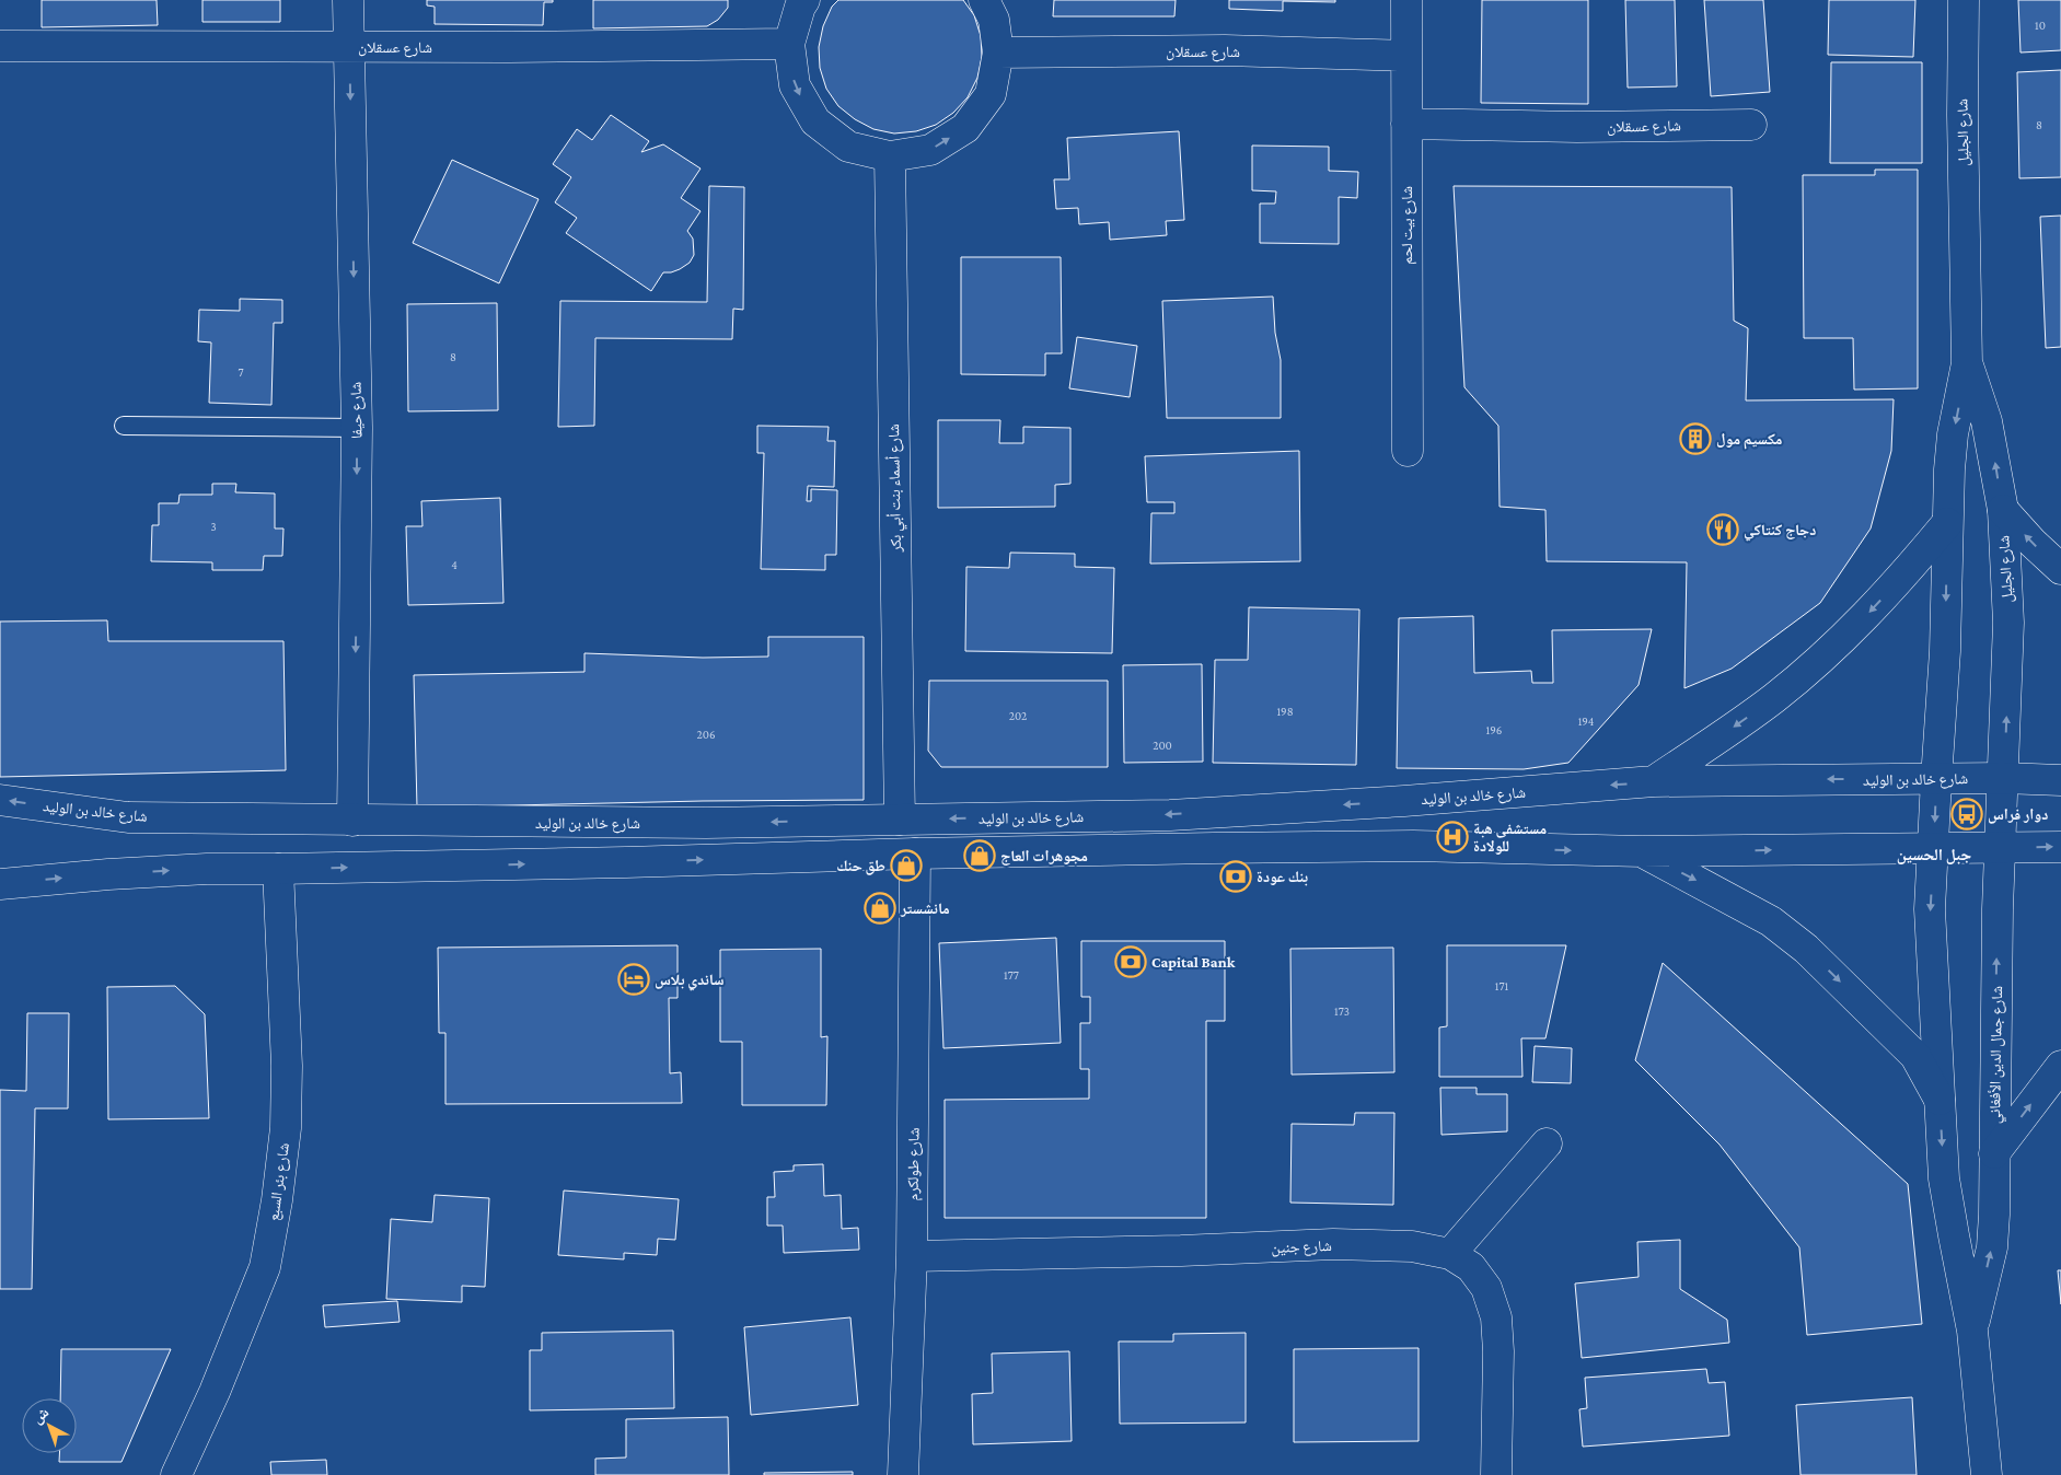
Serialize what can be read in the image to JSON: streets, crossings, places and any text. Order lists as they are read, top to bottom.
{
  "streets": {
    "street": [
      "شارع عسقلان",
      "شارع الجليل",
      "شارع بيت لحم",
      "شارع حيفا",
      "شارع أسماء بنت أبي بكر",
      "شارع خالد بن الوليد",
      "شارع جمال الدين الأفغاني",
      "شارع طولكرم",
      "شارع بئر السبع",
      "شارع جنين"
    ]
  },
  "crossings": [
    ["شارع عسقلان", "شارع بيت لحم"],
    ["شارع عسقلان", "شارع حيفا"],
    ["شارع الجليل", "شارع خالد بن الوليد"],
    ["شارع الجليل", "شارع جمال الدين الأفغاني"],
    ["شارع حيفا", "شارع خالد بن الوليد"],
    ["شارع أسماء بنت أبي بكر", "شارع خالد بن الوليد"],
    ["شارع خالد بن الوليد", "شارع جمال الدين الأفغاني"],
    ["شارع طولكرم", "شارع جنين"]
  ],
  "one_way": ["شارع حيفا"],
  "districts": ["جبل الحسين"],
  "places": {
    "building": ["مكسيم مول"],
    "restaurant": ["دجاج كنتاكي"],
    "bus stop": ["دوار فراس"],
    "hospital": ["مستشفى هبة للولادة"],
    "shop": ["مجوهرات العاج", "طق حنك", "مانشستر"],
    "bank": ["بنك عودة", "Capital Bank"],
    "hotel": ["ساندي بلاس"]
  },
  "house_numbers": [
    "10",
    "8",
    "8",
    "7",
    "3",
    "4",
    "198",
    "202",
    "194",
    "196",
    "206",
    "200",
    "177",
    "171",
    "173"
  ],
  "north": "top left"
}
